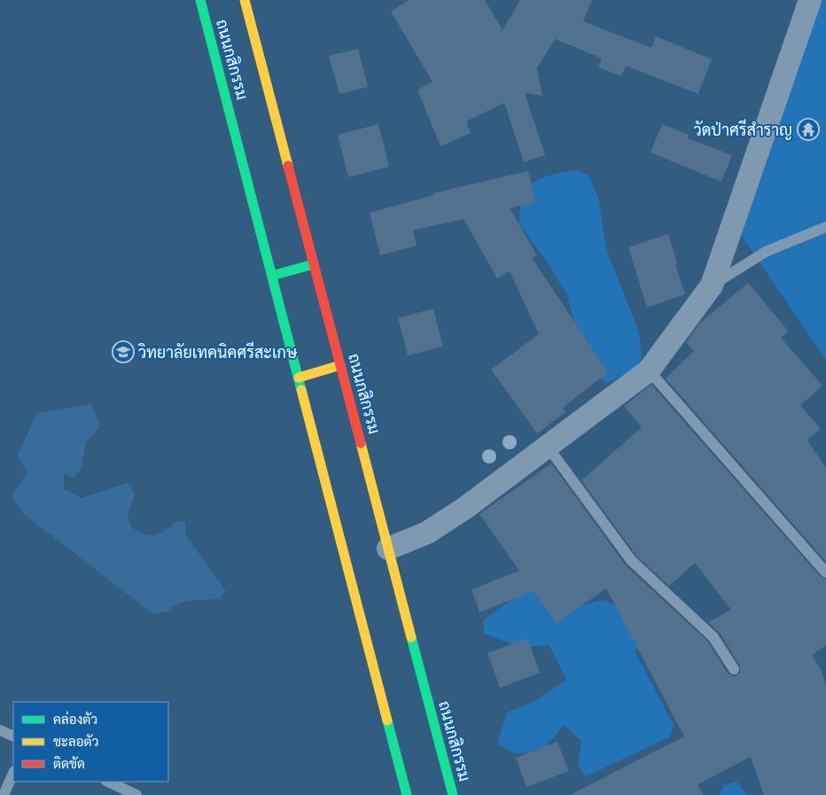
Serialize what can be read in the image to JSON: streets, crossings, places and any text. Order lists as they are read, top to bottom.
{
  "streets": {
    "main road": ["ถนนกสิกรรม"]
  },
  "places": {
    "temple": ["วัดป่าศรีสำราญ"],
    "school or university": ["วิทยาลัยเทคนิคศรีสะเกษ"]
  },
  "legend": ["คล่องตัว", "ชะลอตัว", "ติดขัด"]
}
